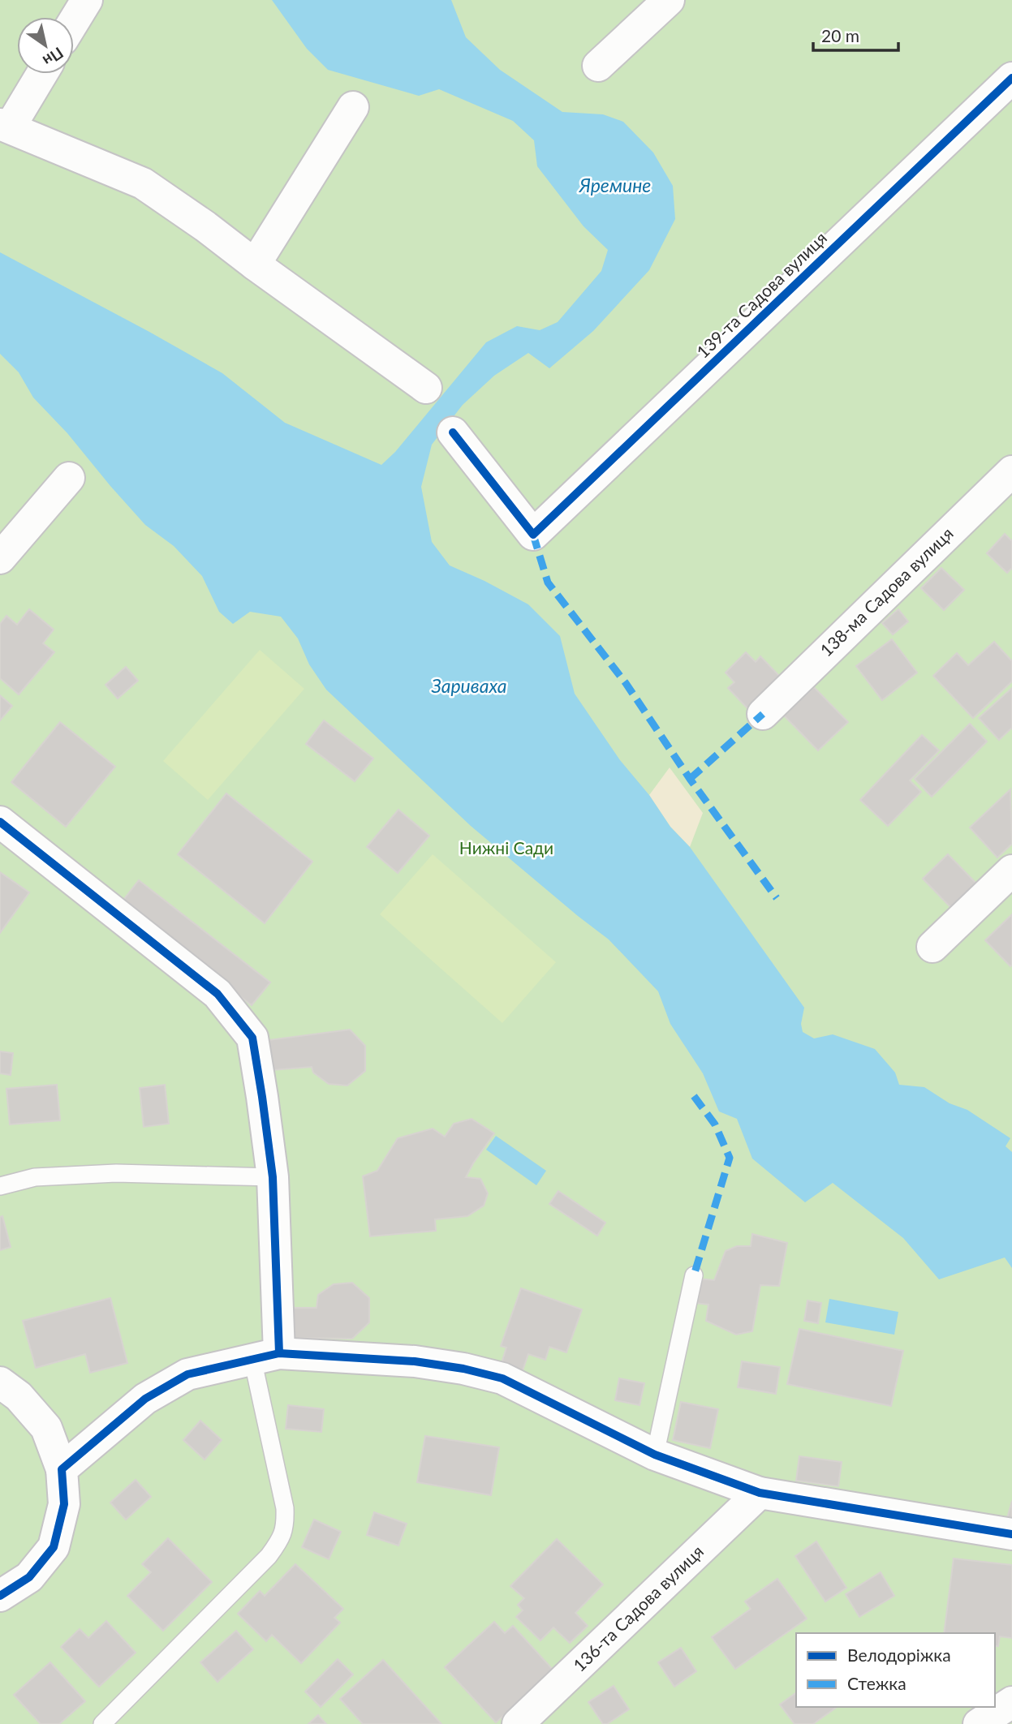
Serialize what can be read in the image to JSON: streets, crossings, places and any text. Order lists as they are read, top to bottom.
{
  "streets": {
    "street": ["139-та Садова вулиця", "138-ма Садова вулиця", "136-та Садова вулиця"]
  },
  "water": ["Яремине", "Зариваха"],
  "parks": ["Нижні Сади"],
  "legend": ["Велодоріжка", "Стежка"],
  "scale_bar": "20 m",
  "north": "bottom right"
}
